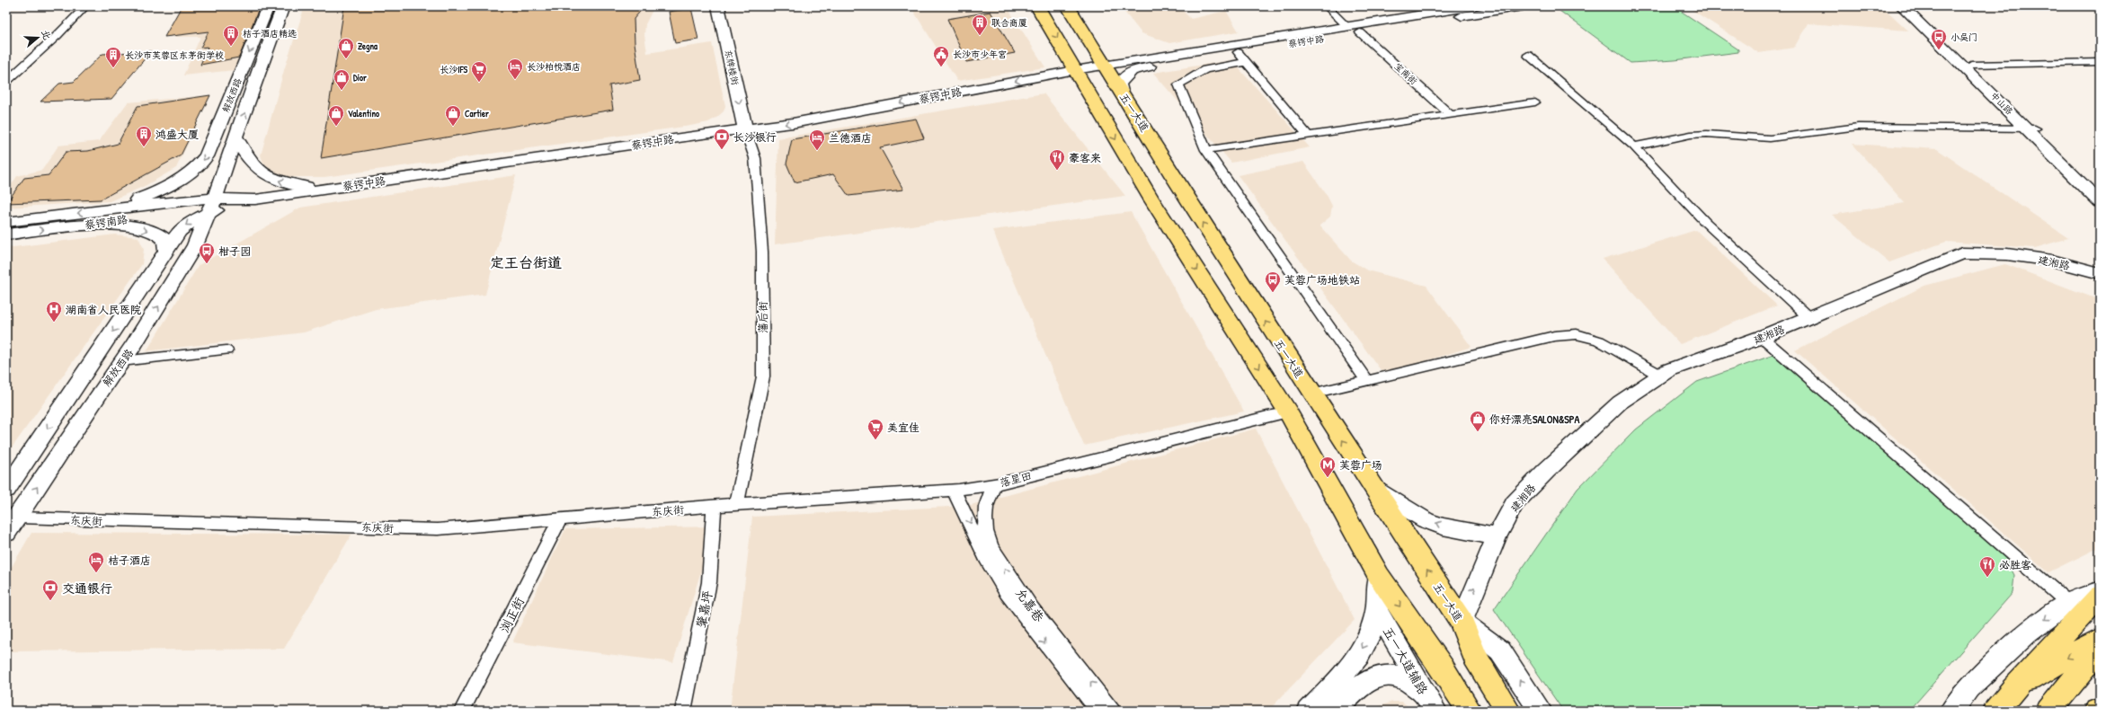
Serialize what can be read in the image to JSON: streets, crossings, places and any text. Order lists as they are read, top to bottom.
{
  "streets": {
    "main road": [
      "蔡锷中路",
      "东牌楼街",
      "解放西路",
      "中山路",
      "五一大道",
      "蔡锷南路",
      "建湘路",
      "五一大道辅路"
    ],
    "street": [
      "宝南街",
      "藩后街",
      "落星田",
      "东庆街",
      "允嘉巷",
      "肇嘉坪",
      "浏正街"
    ]
  },
  "crossings": [
    ["蔡锷中路", "东牌楼街"],
    ["蔡锷中路", "宝南街"],
    ["蔡锷中路", "解放西路"],
    ["蔡锷中路", "五一大道"],
    ["蔡锷中路", "蔡锷南路"],
    ["蔡锷中路", "藩后街"],
    ["东牌楼街", "藩后街"],
    ["解放西路", "蔡锷南路"],
    ["解放西路", "东庆街"],
    ["五一大道", "建湘路"],
    ["五一大道", "落星田"],
    ["藩后街", "落星田"],
    ["藩后街", "东庆街"],
    ["落星田", "东庆街"],
    ["落星田", "允嘉巷"],
    ["东庆街", "肇嘉坪"],
    ["东庆街", "浏正街"]
  ],
  "one_way": ["蔡锷中路", "东牌楼街"],
  "districts": ["定王台街道"],
  "places": {
    "building": [
      "联合商厦",
      "桔子酒店精选",
      "长沙市芙蓉区东茅街学校",
      "鸿盛大厦"
    ],
    "bus stop": ["小吴门", "柑子园", "芙蓉广场地铁站"],
    "shop": [
      "Zegna",
      "Dior",
      "Valentino",
      "Cartier",
      "你好漂亮SALON&SPA"
    ],
    "public building": ["长沙市少年宫"],
    "hotel": ["长沙柏悦酒店", "兰德酒店", "桔子酒店"],
    "supermarket": ["长沙IFS", "美宜佳"],
    "bank": ["长沙银行", "交通银行"],
    "restaurant": ["豪客来", "必胜客"],
    "hospital": ["湖南省人民医院"],
    "metro station": ["芙蓉广场"]
  },
  "north": "right"
}
